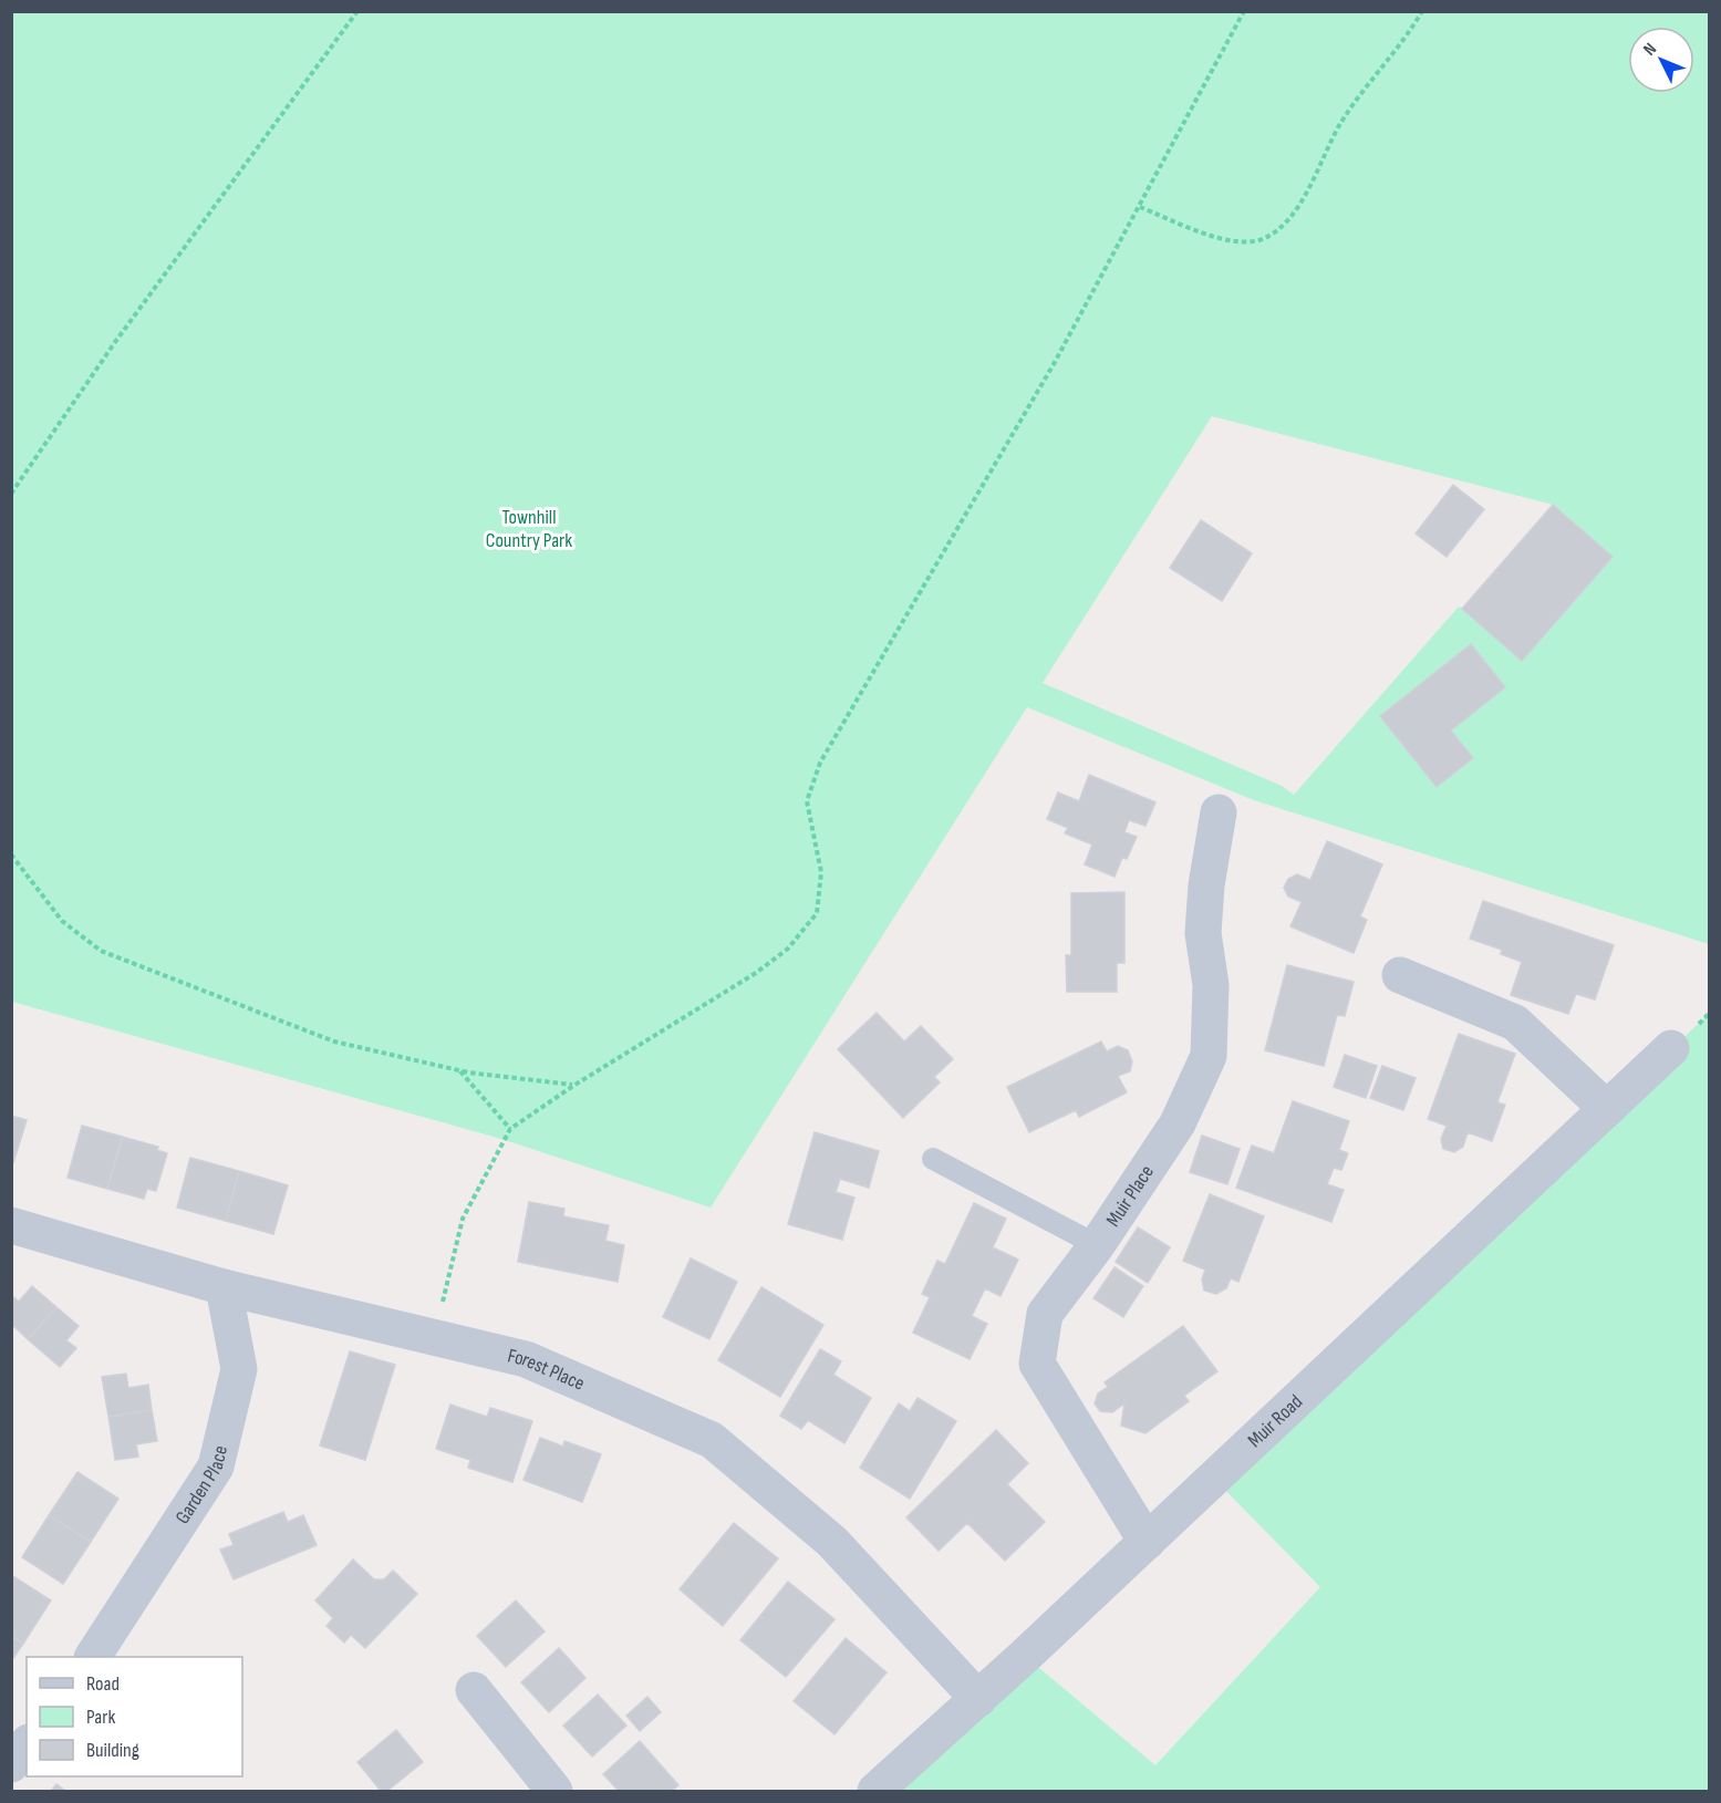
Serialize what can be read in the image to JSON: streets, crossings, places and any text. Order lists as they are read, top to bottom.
{
  "streets": {
    "street": [
      "Muir Place",
      "Forest Place",
      "Muir Road",
      "Garden Place"
    ]
  },
  "crossings": [
    ["Muir Place", "Muir Road"],
    ["Forest Place", "Muir Road"],
    ["Forest Place", "Garden Place"]
  ],
  "parks": ["Townhill Country Park"],
  "legend": ["Road", "Park", "Building"],
  "north": "top left"
}
